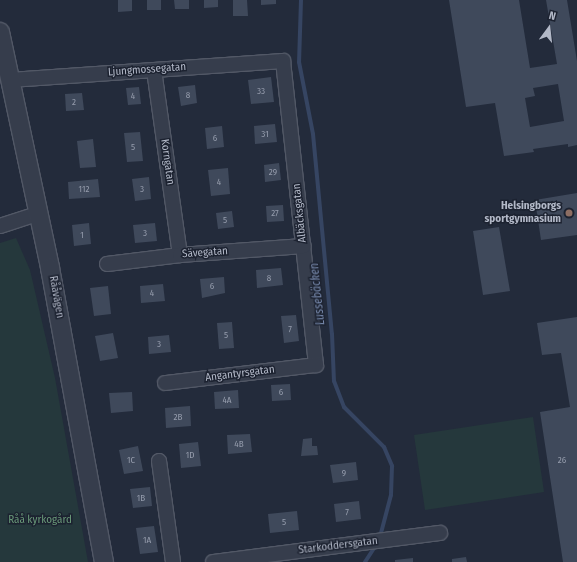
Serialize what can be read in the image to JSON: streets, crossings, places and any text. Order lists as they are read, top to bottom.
{
  "streets": {
    "street": [
      "Ljungmossegatan",
      "Korngatan",
      "Albäcksgatan",
      "Sävegatan",
      "Rååvägen",
      "Angantyrsgatan",
      "Starkoddersgatan"
    ]
  },
  "crossings": [
    ["Ljungmossegatan", "Korngatan"],
    ["Ljungmossegatan", "Albäcksgatan"],
    ["Ljungmossegatan", "Rååvägen"],
    ["Korngatan", "Sävegatan"],
    ["Albäcksgatan", "Sävegatan"],
    ["Albäcksgatan", "Angantyrsgatan"]
  ],
  "water": ["Lussebäcken"],
  "parks": ["Råå kyrkogård"],
  "places": ["Helsingborgs sportgymnasium"],
  "house_numbers": [
    "33",
    "8",
    "4",
    "2",
    "31",
    "6",
    "5",
    "29",
    "4",
    "112",
    "3",
    "27",
    "5",
    "3",
    "1",
    "8",
    "6",
    "4",
    "7",
    "5",
    "3",
    "6",
    "4A",
    "2B",
    "4B",
    "1D",
    "1C",
    "26",
    "9",
    "1B",
    "7",
    "5",
    "1A"
  ],
  "north": "top"
}
